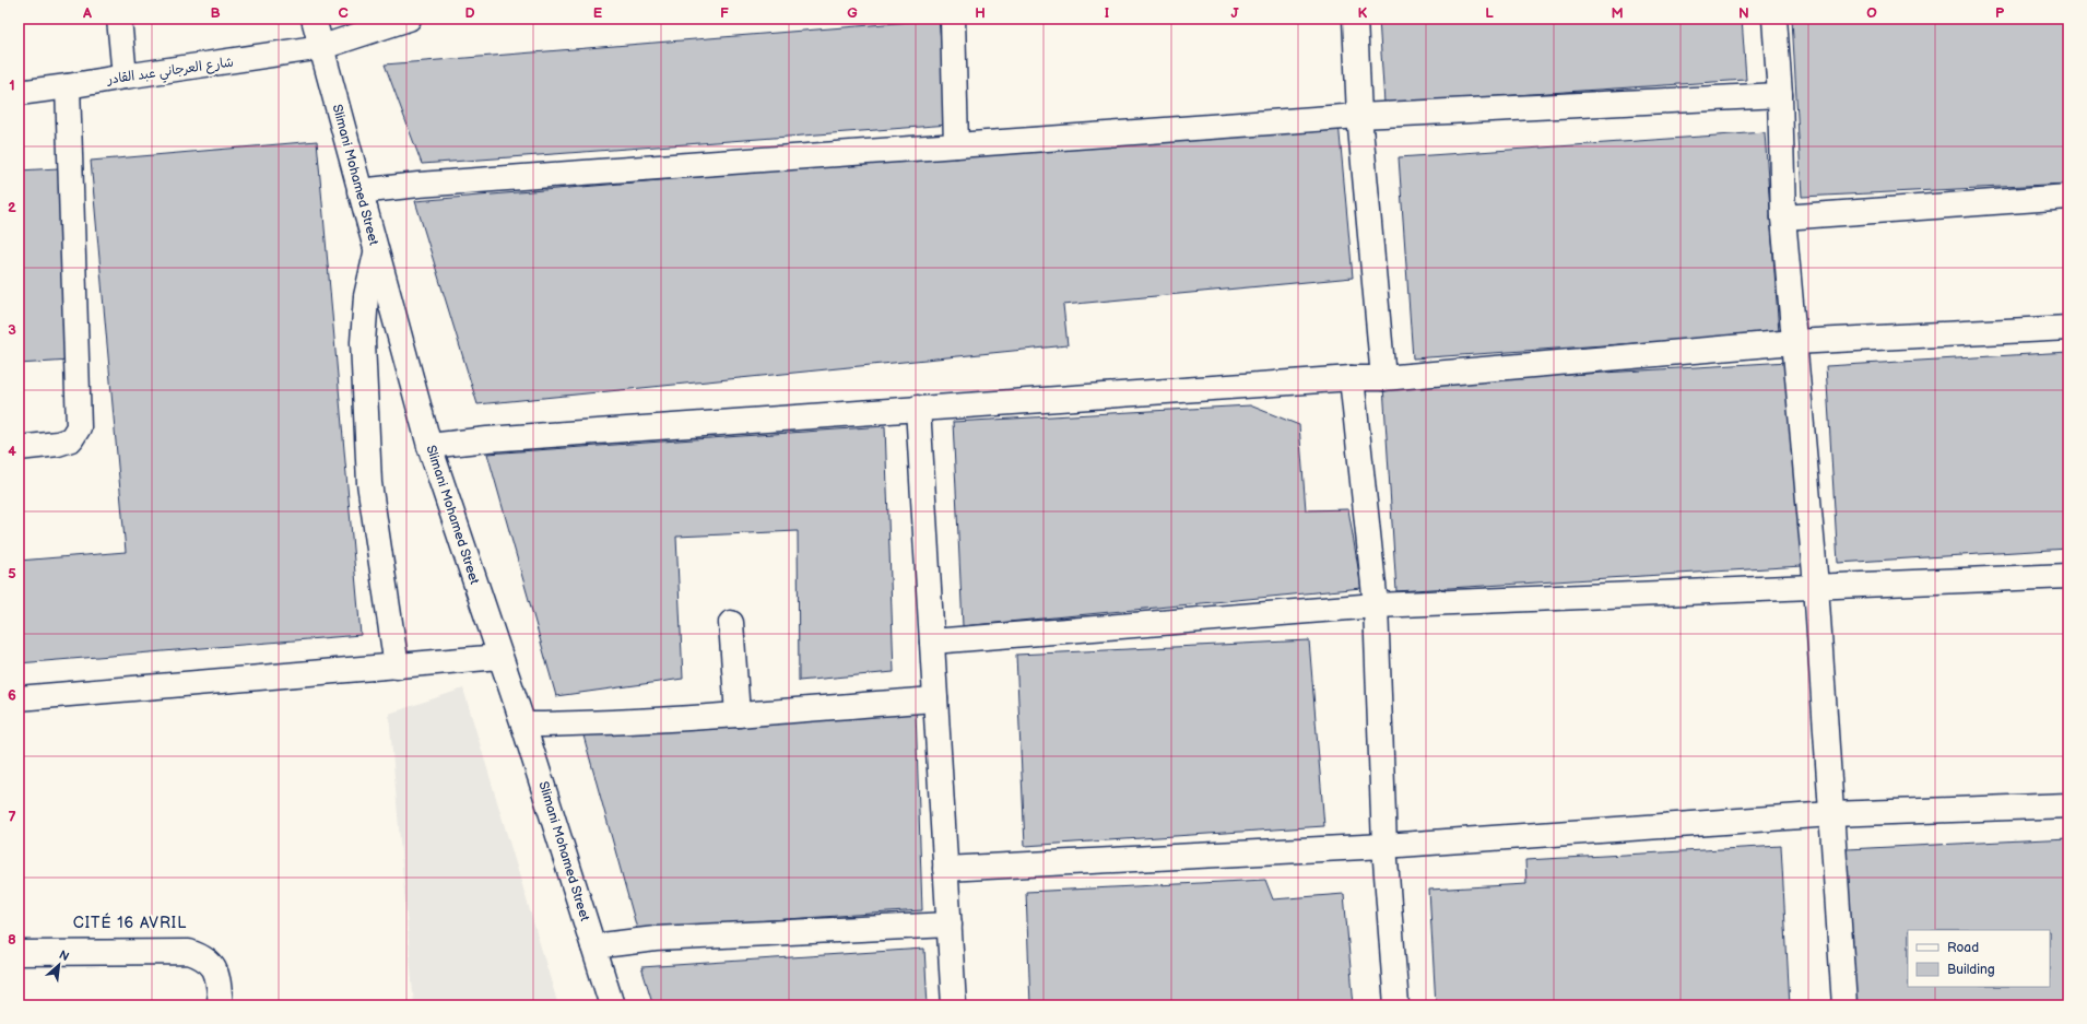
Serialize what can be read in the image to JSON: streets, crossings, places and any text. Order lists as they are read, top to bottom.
{
  "streets": {
    "street": ["شارع العرجاني عبد القادر", "Slimani Mohamed Street"]
  },
  "crossings": [
    ["شارع العرجاني عبد القادر", "Slimani Mohamed Street"]
  ],
  "districts": ["CITÉ 16 AVRIL"],
  "legend": ["Road", "Building"],
  "north": "top right",
  "grid": {
    "columns": [
      "A",
      "B",
      "C",
      "D",
      "E",
      "F",
      "G",
      "H",
      "I",
      "J",
      "K",
      "L",
      "M",
      "N",
      "O",
      "P"
    ],
    "rows": [
      "1",
      "2",
      "3",
      "4",
      "5",
      "6",
      "7",
      "8"
    ]
  }
}
